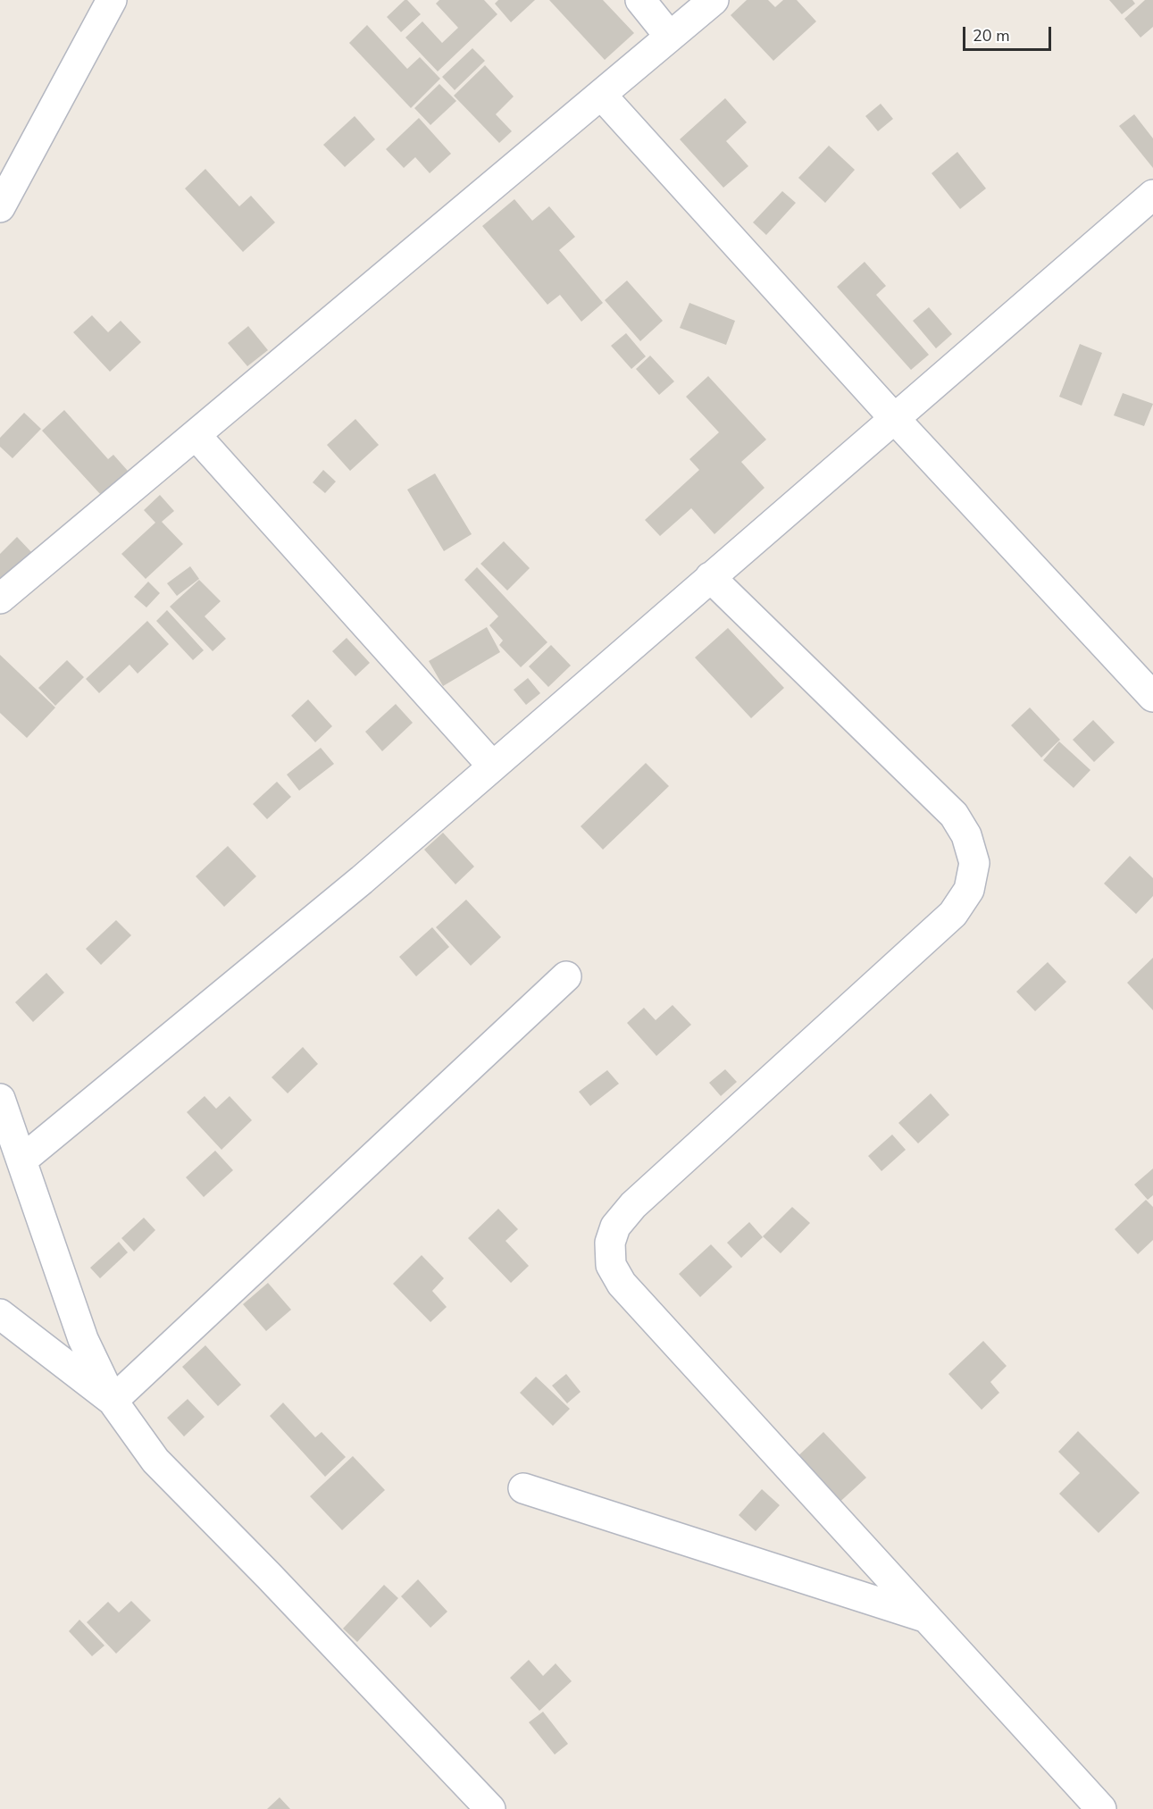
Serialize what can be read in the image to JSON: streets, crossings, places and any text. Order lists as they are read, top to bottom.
{
  "scale_bar": "20 m"
}
